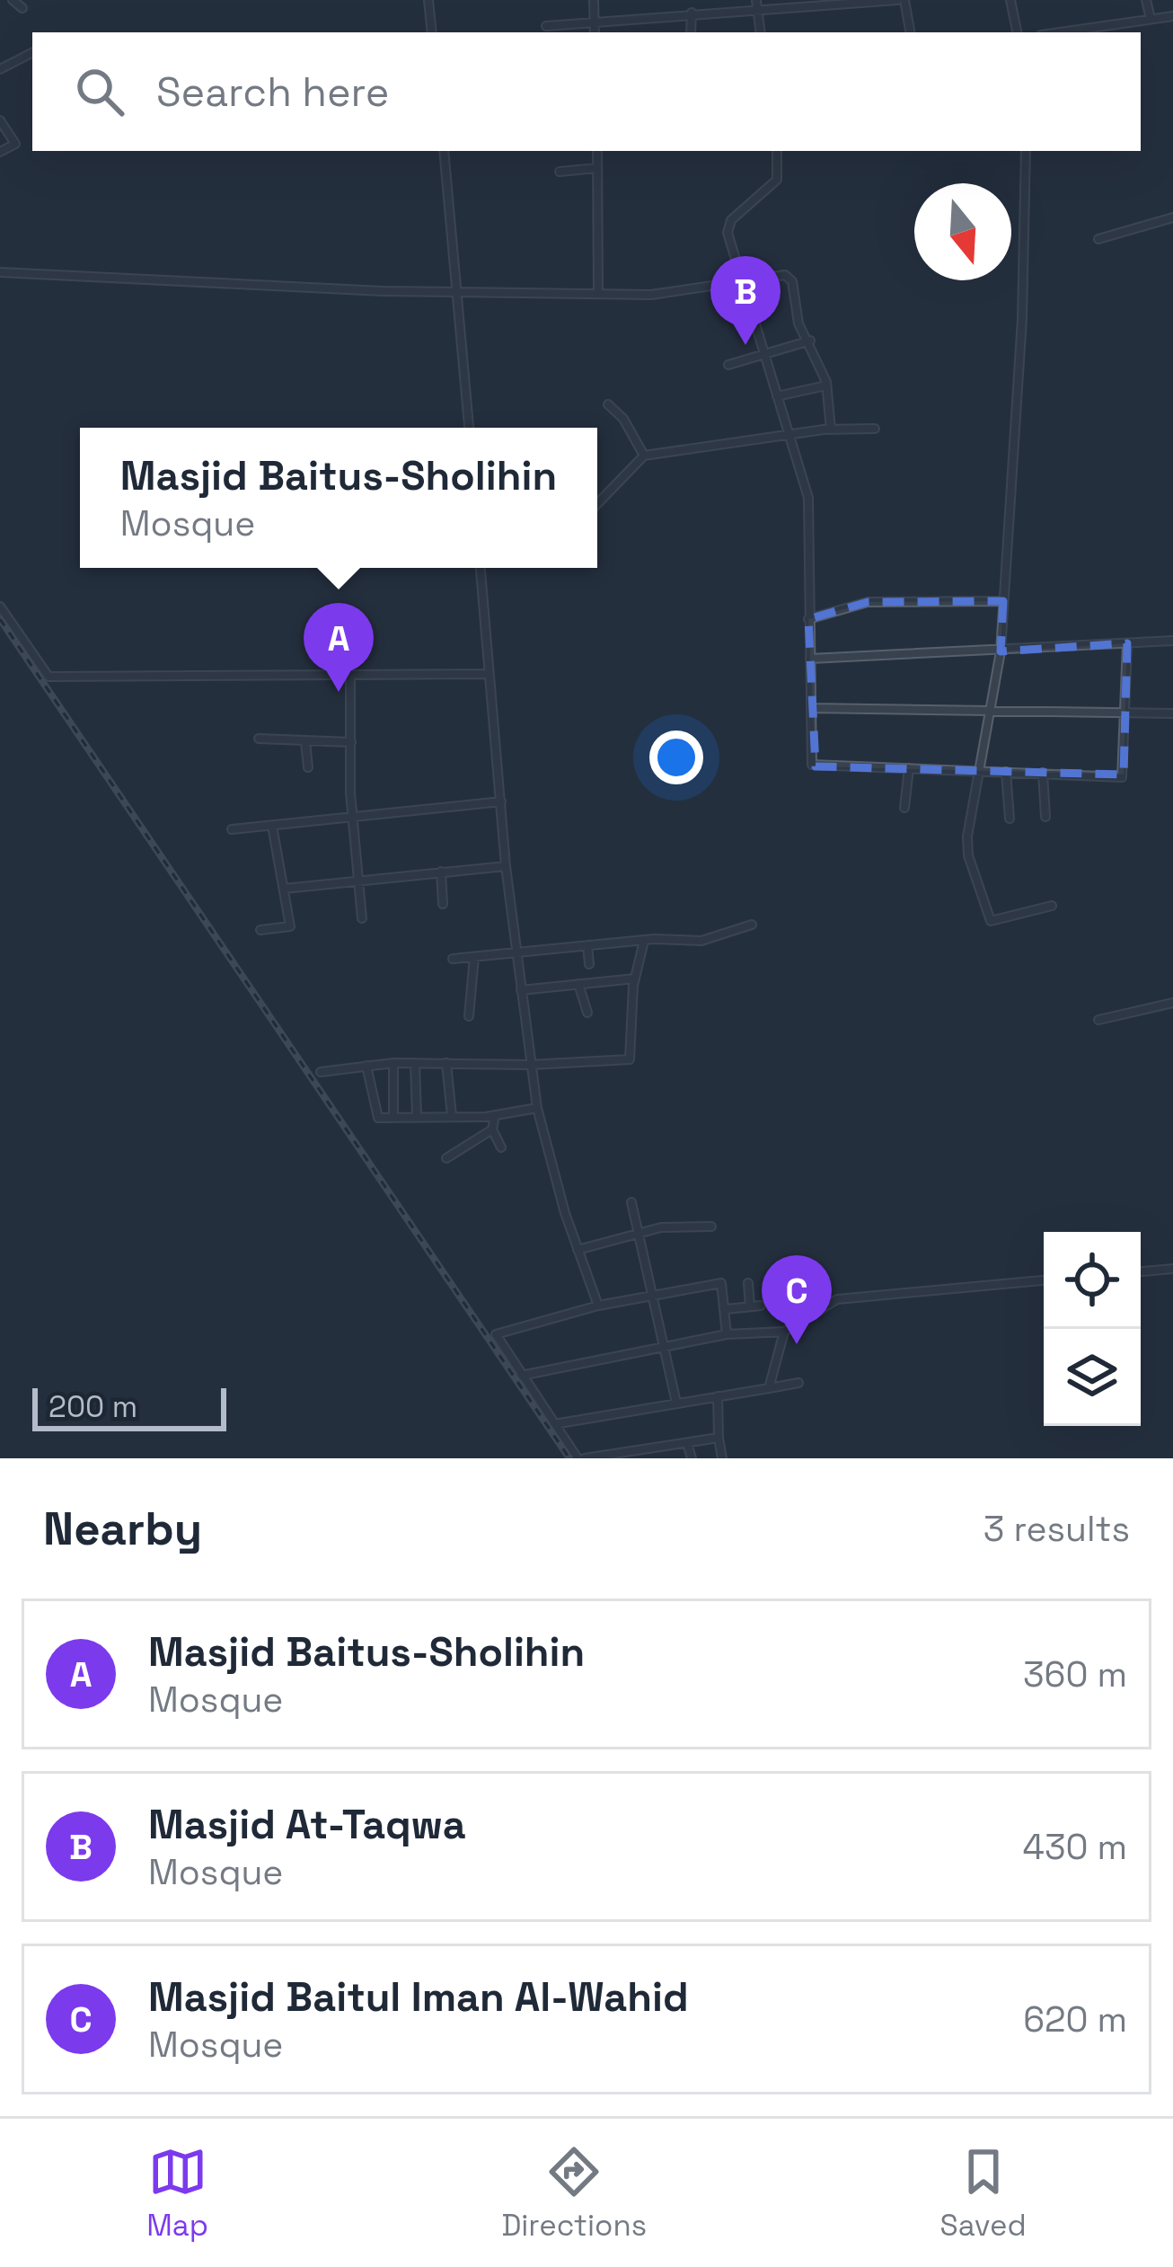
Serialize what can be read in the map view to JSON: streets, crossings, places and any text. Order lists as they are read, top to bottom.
{
  "scale_bar": "200 m",
  "north": "bottom",
  "page": {
    "search": "Search here",
    "pins": ["B", "A", "C"],
    "popup": ["Masjid Baitus-Sholihin", "Mosque"],
    "scale": "200 m",
    "heading": ["Nearby", "3 results"],
    "list": [
      {
        "mark": "A",
        "name": "Masjid Baitus-Sholihin",
        "note": "Mosque",
        "value": "360 m"
      },
      {
        "mark": "B",
        "name": "Masjid At-Taqwa",
        "note": "Mosque",
        "value": "430 m"
      },
      {
        "mark": "C",
        "name": "Masjid Baitul Iman Al-Wahid",
        "note": "Mosque",
        "value": "620 m"
      }
    ],
    "nav": ["Map", "Directions", "Saved"]
  }
}
